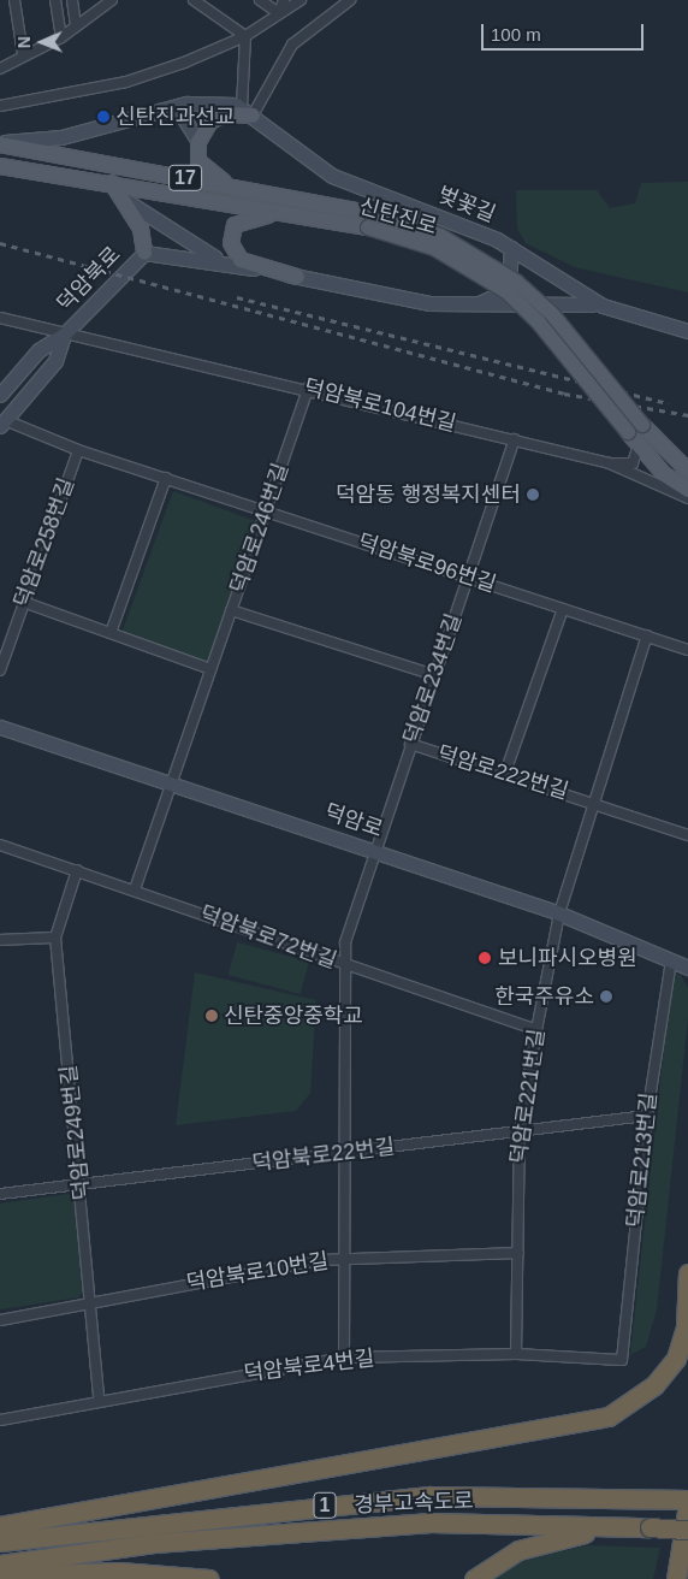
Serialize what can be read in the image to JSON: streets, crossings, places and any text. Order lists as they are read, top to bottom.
{
  "streets": {
    "highway": ["경부고속도로", "1"],
    "main road": ["17", "신탄진로"],
    "street": [
      "벚꽃길",
      "덕암북로",
      "덕암북로104번길",
      "덕암로246번길",
      "덕암로258번길",
      "덕암북로96번길",
      "덕암로234번길",
      "덕암로222번길",
      "덕암로",
      "덕암북로72번길",
      "덕암로221번길",
      "덕암로249번길",
      "덕암북로22번길",
      "덕암로213번길",
      "덕암북로10번길",
      "덕암북로4번길"
    ]
  },
  "crossings": [
    ["덕암북로", "덕암북로104번길"],
    ["덕암북로", "덕암북로96번길"],
    ["덕암북로104번길", "덕암로246번길"],
    ["덕암북로104번길", "덕암로234번길"],
    ["덕암로246번길", "덕암북로96번길"],
    ["덕암로246번길", "덕암로"],
    ["덕암로246번길", "덕암북로72번길"],
    ["덕암로258번길", "덕암북로96번길"],
    ["덕암북로96번길", "덕암로234번길"],
    ["덕암북로96번길", "덕암로222번길"],
    ["덕암로234번길", "덕암로222번길"],
    ["덕암로234번길", "덕암로"],
    ["덕암로234번길", "덕암북로72번길"],
    ["덕암로234번길", "덕암북로22번길"],
    ["덕암로234번길", "덕암북로10번길"],
    ["덕암로234번길", "덕암북로4번길"],
    ["덕암로222번길", "덕암로"],
    ["덕암로222번길", "덕암로221번길"],
    ["덕암로", "덕암로221번길"],
    ["덕암로", "덕암로213번길"],
    ["덕암북로72번길", "덕암로221번길"],
    ["덕암북로72번길", "덕암로249번길"],
    ["덕암로221번길", "덕암북로22번길"],
    ["덕암로221번길", "덕암북로10번길"],
    ["덕암로221번길", "덕암북로4번길"],
    ["덕암로249번길", "덕암북로22번길"],
    ["덕암로249번길", "덕암북로10번길"],
    ["덕암로249번길", "덕암북로4번길"],
    ["덕암북로22번길", "덕암로213번길"],
    ["덕암로213번길", "덕암북로4번길"]
  ],
  "places": [
    "신탄진과선교",
    "덕암동 행정복지센터",
    "보니파시오병원",
    "한국주유소",
    "신탄중앙중학교"
  ],
  "scale_bar": "100 m",
  "north": "left"
}
